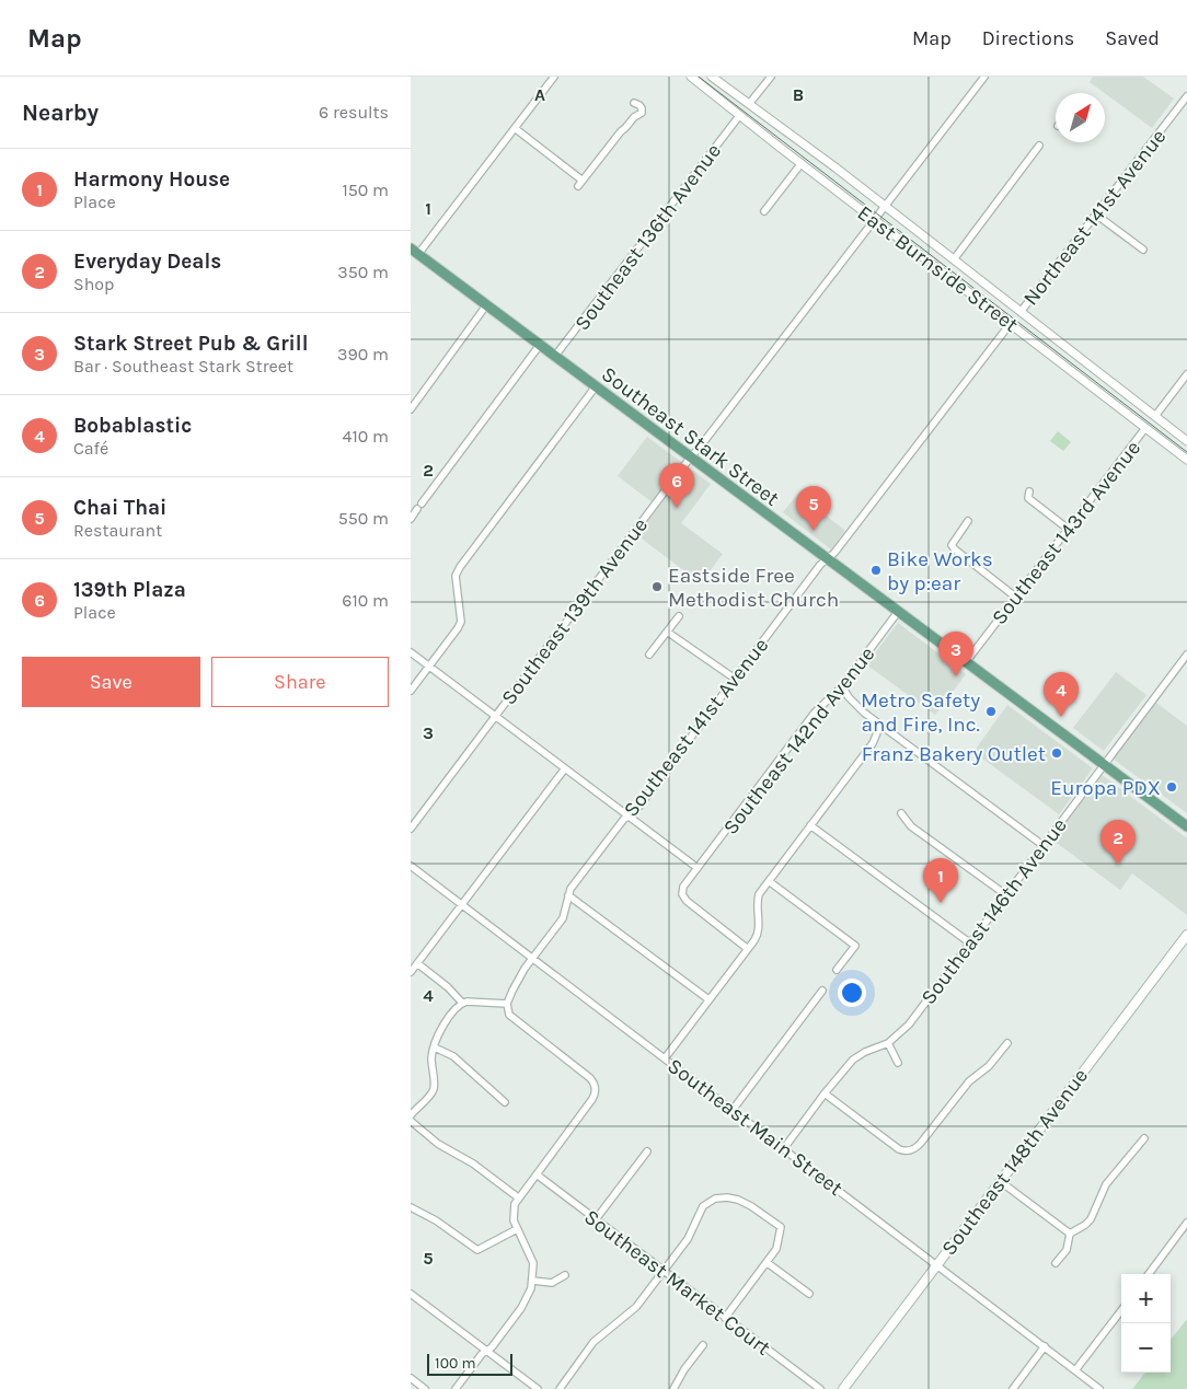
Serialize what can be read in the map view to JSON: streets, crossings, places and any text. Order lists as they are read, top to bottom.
{
  "streets": {
    "main road": ["Southeast Stark Street", "Southeast 148th Avenue"],
    "street": [
      "Northeast 141st Avenue",
      "Southeast 136th Avenue",
      "East Burnside Street",
      "Southeast 143rd Avenue",
      "Southeast 139th Avenue",
      "Southeast 141st Avenue",
      "Southeast 142nd Avenue",
      "Southeast 146th Avenue",
      "Southeast Main Street",
      "Southeast Market Court"
    ]
  },
  "crossings": [
    ["Northeast 141st Avenue", "East Burnside Street"],
    ["Southeast 136th Avenue", "East Burnside Street"],
    ["Southeast 136th Avenue", "Southeast Stark Street"],
    ["East Burnside Street", "Southeast 143rd Avenue"],
    ["East Burnside Street", "Southeast 139th Avenue"],
    ["East Burnside Street", "Southeast 141st Avenue"],
    ["Southeast Stark Street", "Southeast 143rd Avenue"],
    ["Southeast Stark Street", "Southeast 139th Avenue"],
    ["Southeast Stark Street", "Southeast 141st Avenue"],
    ["Southeast Stark Street", "Southeast 142nd Avenue"],
    ["Southeast Stark Street", "Southeast 146th Avenue"],
    ["Southeast 141st Avenue", "Southeast Main Street"],
    ["Southeast 146th Avenue", "Southeast Main Street"],
    ["Southeast Main Street", "Southeast 148th Avenue"]
  ],
  "places": [
    "Bike Works by p:ear",
    "Eastside Free Methodist Church",
    "Metro Safety and Fire, Inc.",
    "Franz Bakery Outlet",
    "Europa PDX"
  ],
  "scale_bar": "100 m",
  "north": "top right",
  "page": {
    "header": "Map",
    "nav": ["Map", "Directions", "Saved"],
    "heading": ["Nearby", "6 results"],
    "list": [
      {
        "mark": "1",
        "name": "Harmony House",
        "note": "Place",
        "value": "150 m"
      },
      {
        "mark": "2",
        "name": "Everyday Deals",
        "note": "Shop",
        "value": "350 m"
      },
      {
        "mark": "3",
        "name": "Stark Street Pub & Grill",
        "note": "Bar · Southeast Stark Street",
        "value": "390 m"
      },
      {
        "mark": "4",
        "name": "Bobablastic",
        "note": "Café",
        "value": "410 m"
      },
      {
        "mark": "5",
        "name": "Chai Thai",
        "note": "Restaurant",
        "value": "550 m"
      },
      {
        "mark": "6",
        "name": "139th Plaza",
        "note": "Place",
        "value": "610 m"
      }
    ],
    "pins": [
      "6",
      "5",
      "3",
      "4",
      "2",
      "1"
    ],
    "buttons": ["Save", "Share"],
    "map_buttons": ["+", "−"],
    "scale": "100 m"
  },
  "grid": {
    "columns": ["A", "B"],
    "rows": [
      "1",
      "2",
      "3",
      "4",
      "5"
    ]
  }
}
